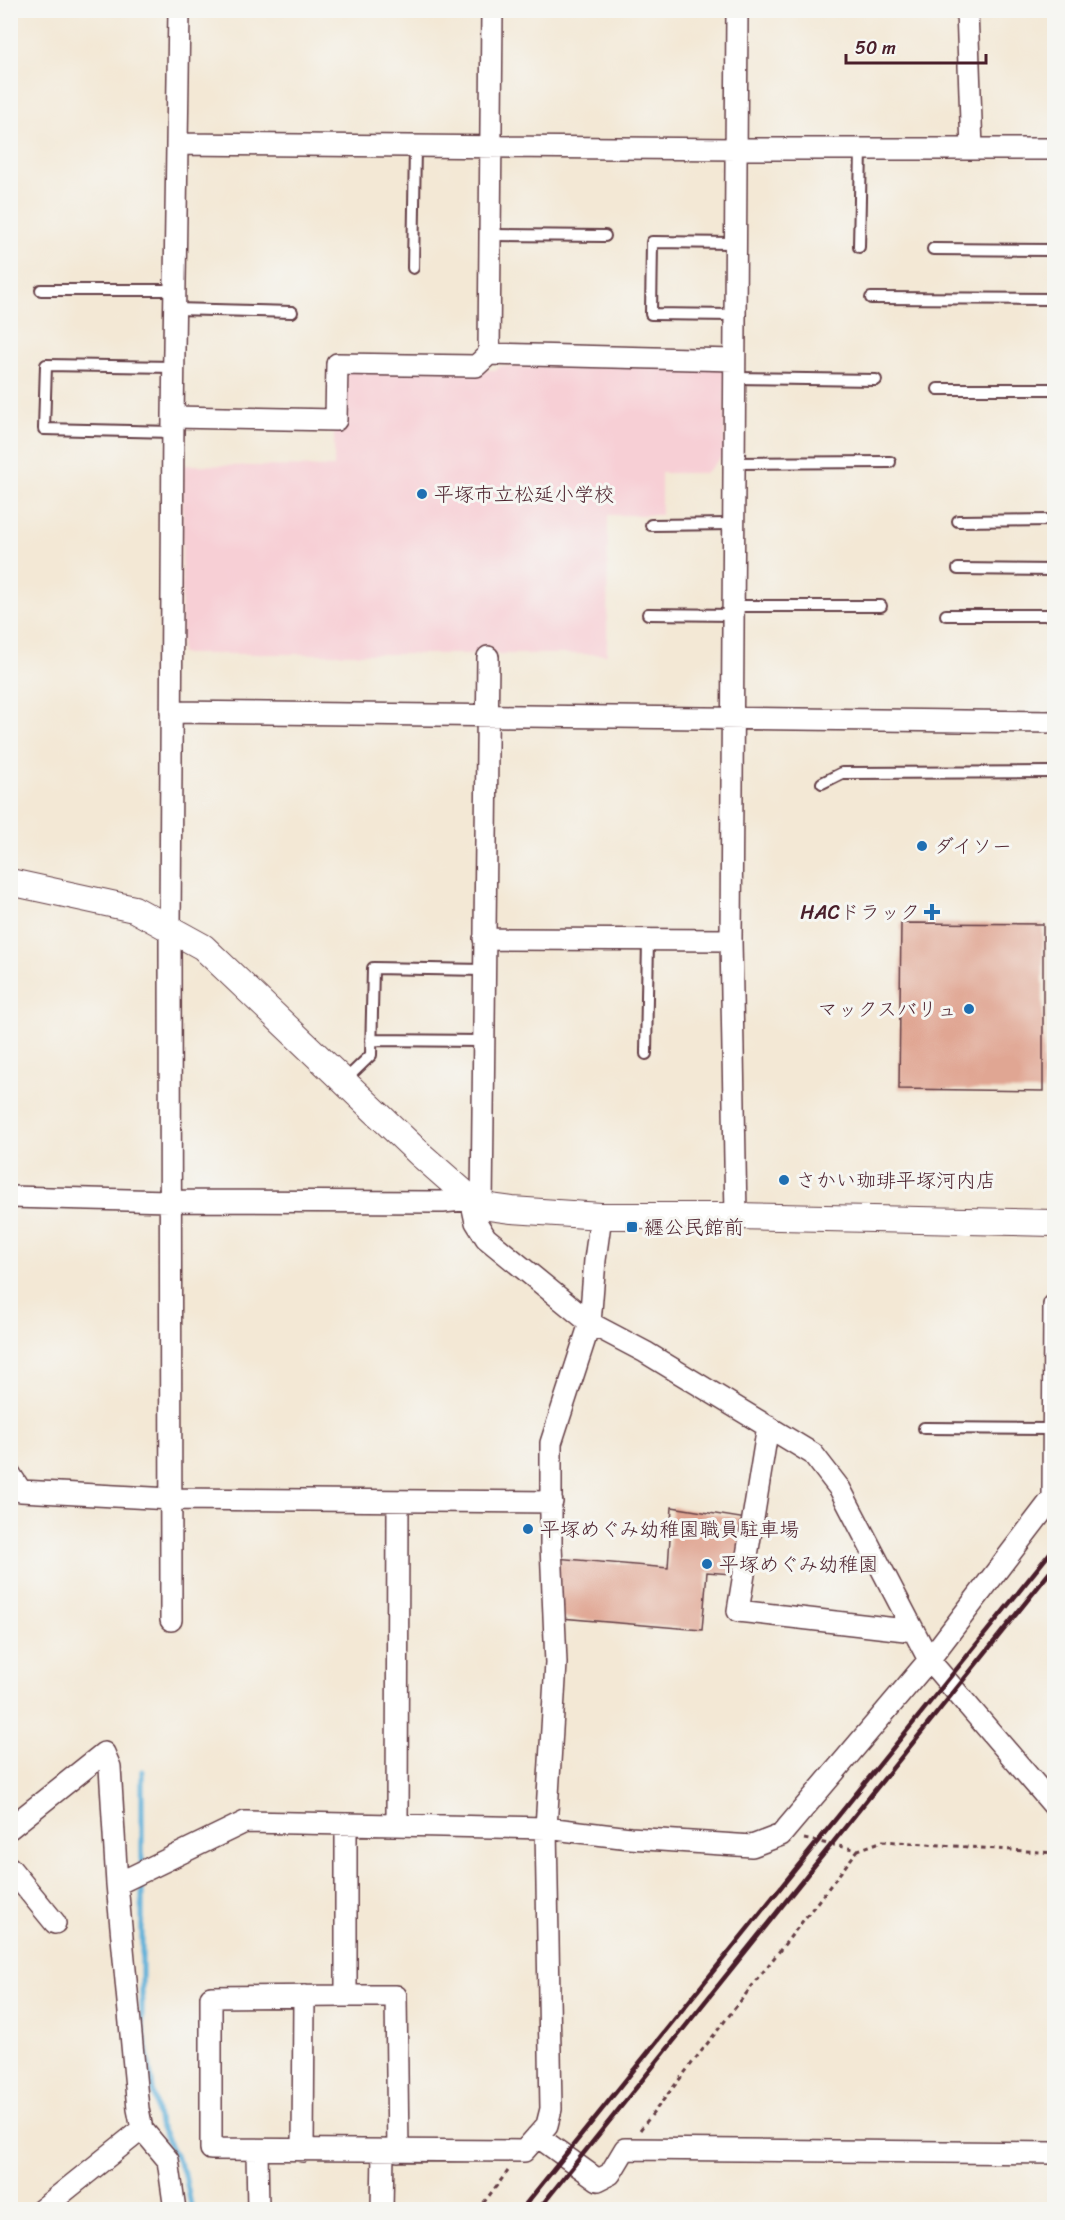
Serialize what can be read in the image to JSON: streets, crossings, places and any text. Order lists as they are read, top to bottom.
{
  "places": {
    "other": [
      "平塚市立松延小学校",
      "ダイソー",
      "マックスバリュ",
      "さかい珈琲平塚河内店",
      "平塚めぐみ幼稚園職員駐車場",
      "平塚めぐみ幼稚園"
    ],
    "health": ["HACドラック"],
    "transit": ["纒公民館前"]
  },
  "scale_bar": "50 m"
}
